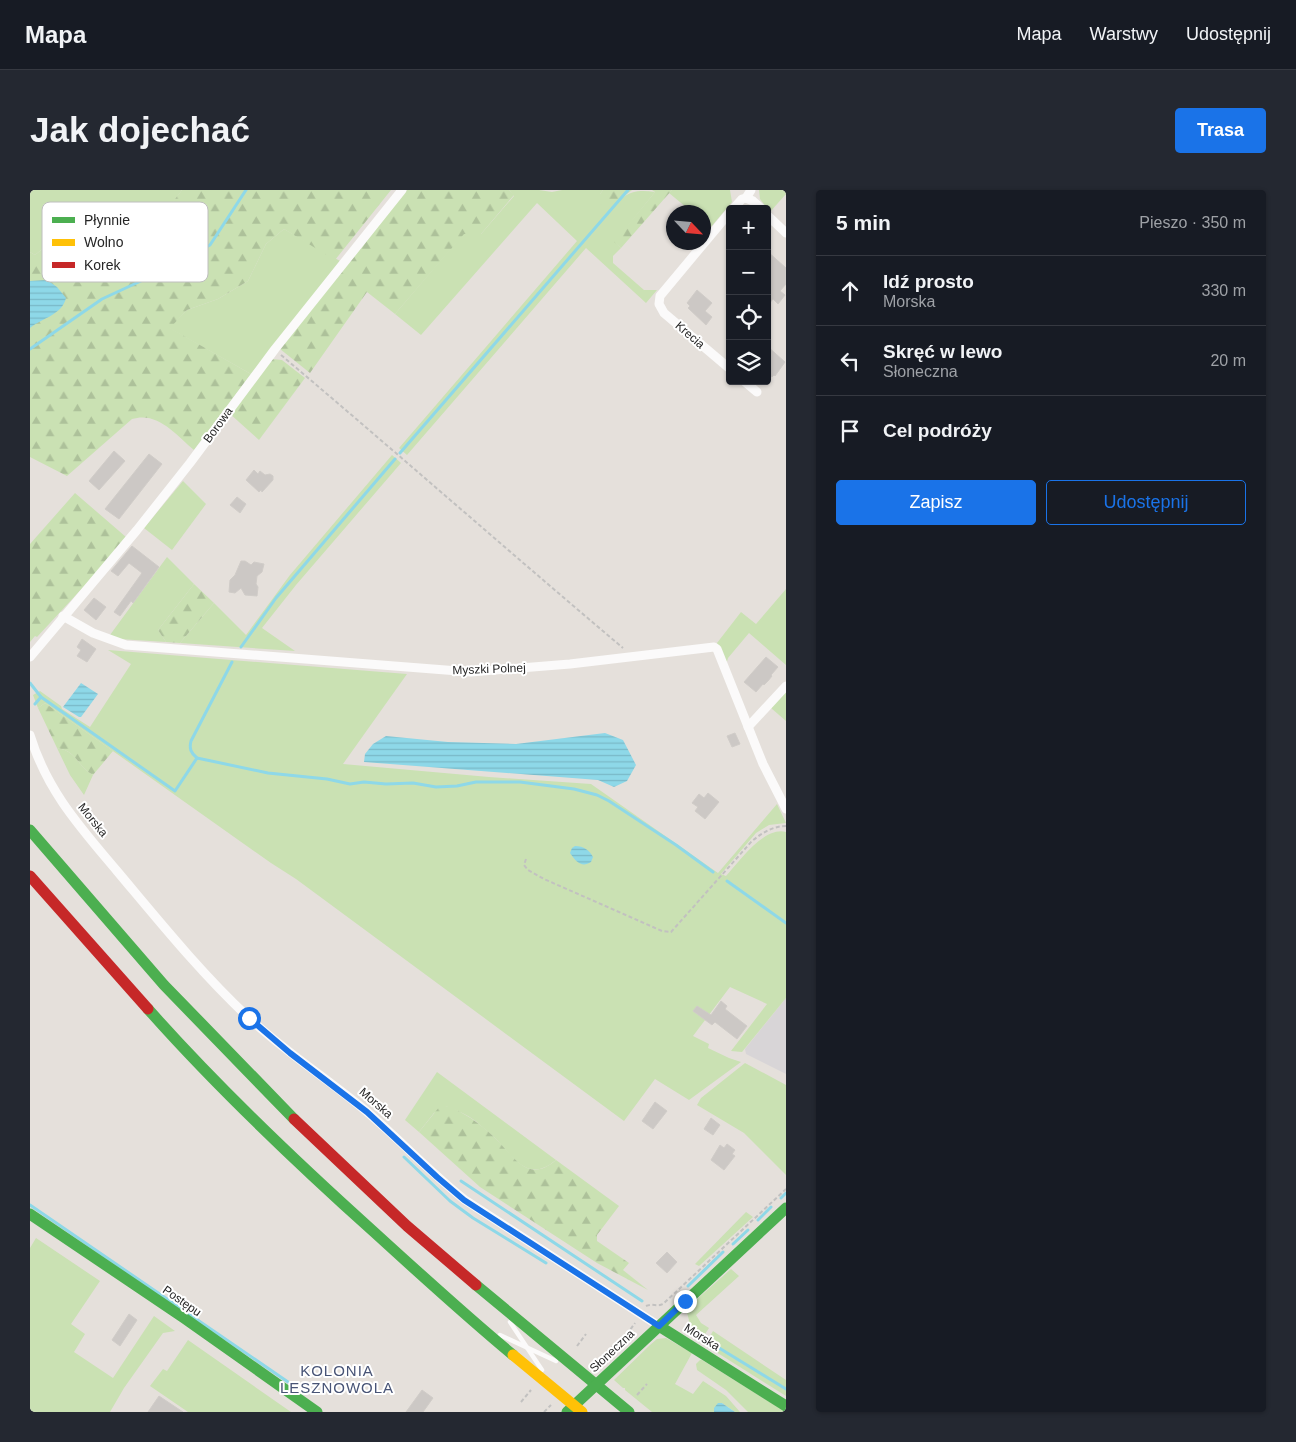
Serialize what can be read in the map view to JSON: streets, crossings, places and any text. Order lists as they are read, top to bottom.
{
  "streets": {
    "main road": ["Morska", "Postępu", "Słoneczna"],
    "street": ["Krecia", "Borowa", "Myszki Polnej"]
  },
  "crossings": [
    ["Borowa", "Myszki Polnej"],
    ["Morska", "Słoneczna"]
  ],
  "districts": ["KOLONIA LESZNOWOLA"],
  "legend": ["Płynnie", "Wolno", "Korek"],
  "north": "bottom right",
  "page": {
    "header": "Mapa",
    "nav": ["Mapa", "Warstwy", "Udostępnij"],
    "buttons": [
      "Trasa",
      ["Zapisz", "Udostępnij"]
    ],
    "title": "Jak dojechać",
    "heading": ["5 min", "Pieszo · 350 m"],
    "map_buttons": ["+", "−"],
    "list": [
      ["Idź prosto", "Morska", "330 m"],
      ["Skręć w lewo", "Słoneczna", "20 m"],
      "Cel podróży"
    ]
  }
}
